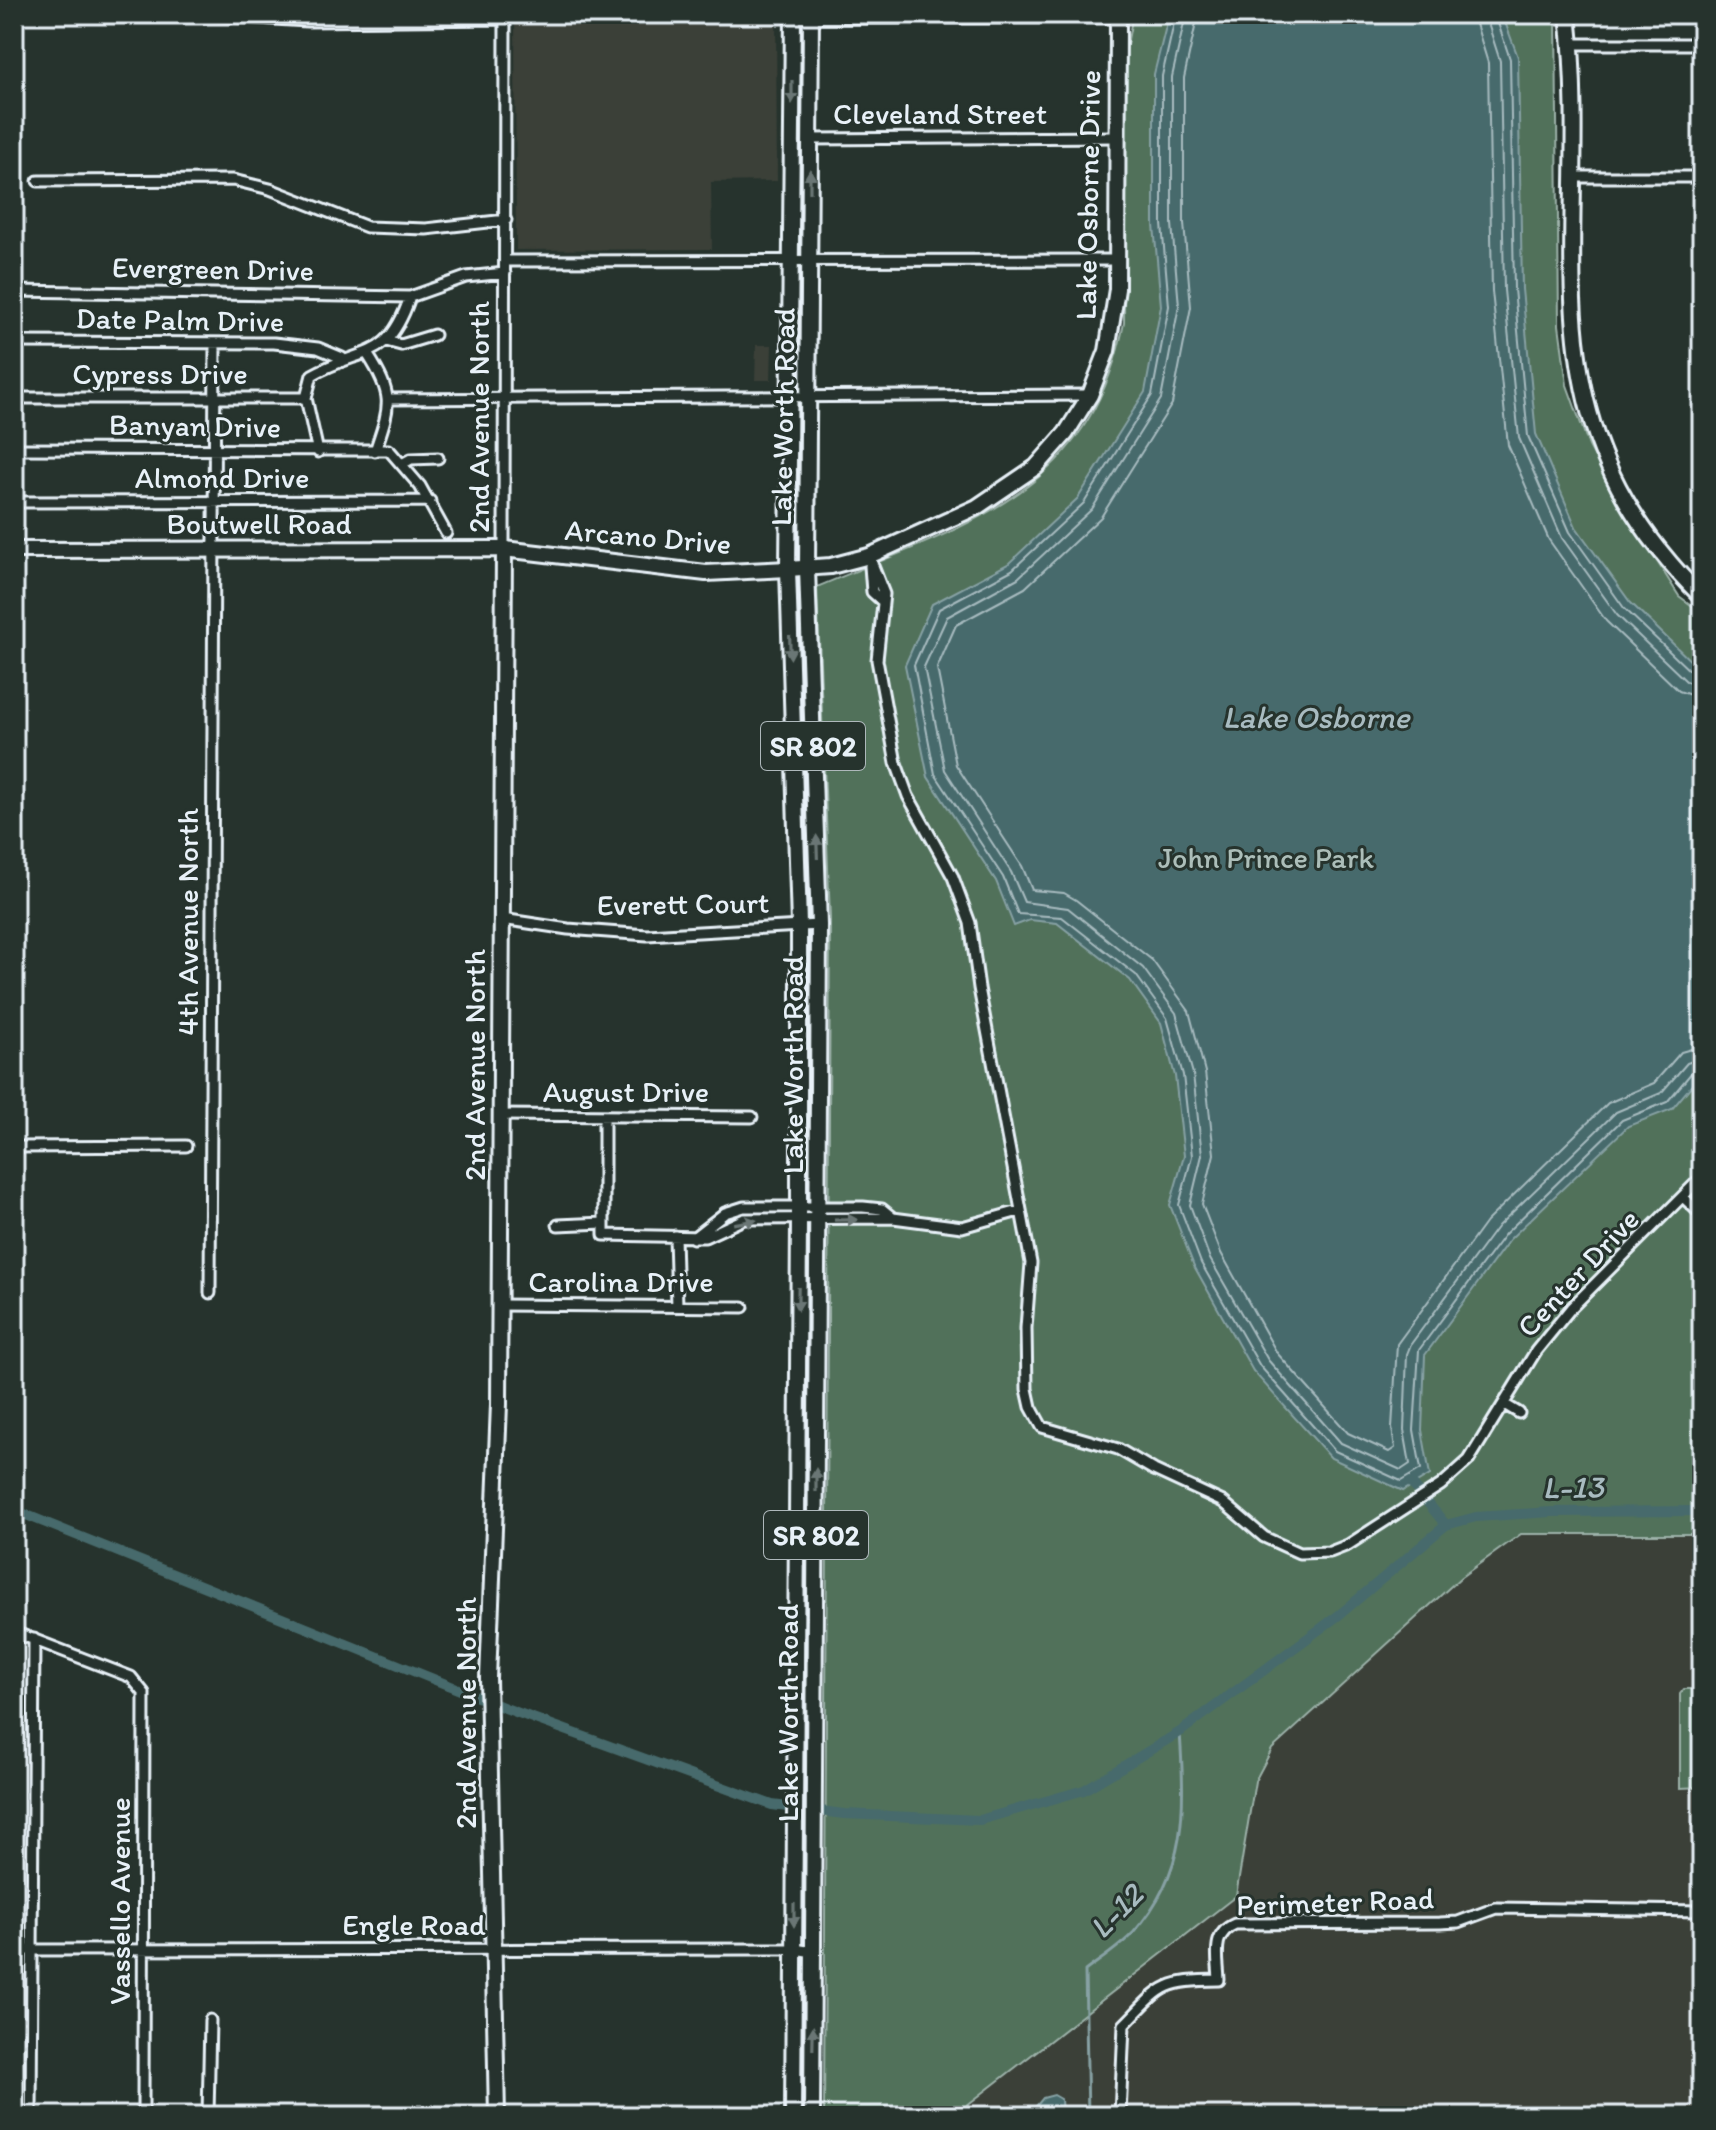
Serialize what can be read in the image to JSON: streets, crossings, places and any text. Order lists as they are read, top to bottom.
{
  "streets": {
    "main road": [
      "Lake Osborne Drive",
      "2nd Avenue North",
      "Lake Worth Road",
      "Boutwell Road",
      "Arcano Drive",
      "SR 802"
    ],
    "street": [
      "Cleveland Street",
      "Evergreen Drive",
      "Date Palm Drive",
      "Cypress Drive",
      "Banyan Drive",
      "Almond Drive",
      "Everett Court",
      "4th Avenue North",
      "August Drive",
      "Center Drive",
      "Carolina Drive",
      "Vassello Avenue",
      "Perimeter Road",
      "Engle Road"
    ]
  },
  "crossings": [
    ["Cleveland Street", "Lake Osborne Drive"],
    ["Cleveland Street", "Lake Worth Road"],
    ["Lake Osborne Drive", "Lake Worth Road"],
    ["Lake Osborne Drive", "Arcano Drive"],
    ["Date Palm Drive", "Cypress Drive"],
    ["Date Palm Drive", "Banyan Drive"],
    ["Date Palm Drive", "4th Avenue North"],
    ["Cypress Drive", "Banyan Drive"],
    ["Cypress Drive", "4th Avenue North"],
    ["2nd Avenue North", "Boutwell Road"],
    ["2nd Avenue North", "Arcano Drive"],
    ["2nd Avenue North", "Everett Court"],
    ["2nd Avenue North", "August Drive"],
    ["2nd Avenue North", "Carolina Drive"],
    ["2nd Avenue North", "Engle Road"],
    ["Lake Worth Road", "Arcano Drive"],
    ["Lake Worth Road", "Everett Court"],
    ["Lake Worth Road", "Engle Road"],
    ["Banyan Drive", "4th Avenue North"],
    ["Almond Drive", "4th Avenue North"],
    ["Boutwell Road", "Arcano Drive"],
    ["Boutwell Road", "4th Avenue North"],
    ["Vassello Avenue", "Engle Road"]
  ],
  "water": ["Lake Osborne", "L-13", "L-12"],
  "parks": ["John Prince Park"]
}
